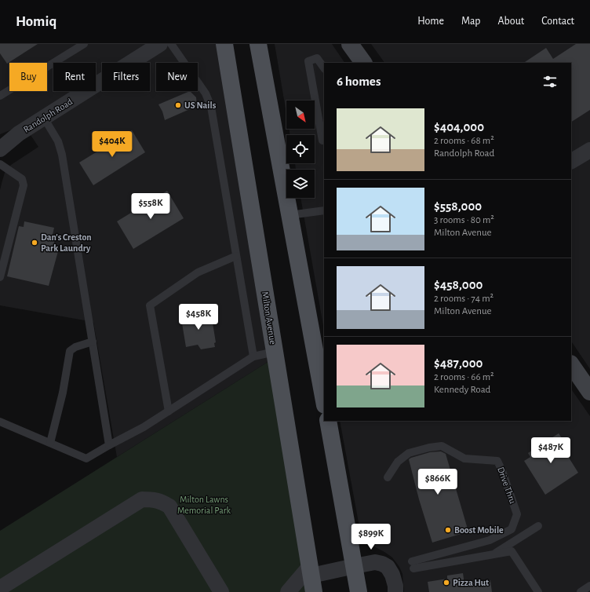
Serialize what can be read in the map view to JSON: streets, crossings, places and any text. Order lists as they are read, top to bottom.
{
  "streets": {
    "main road": ["Milton Avenue"],
    "street": ["Randolph Road"],
    "lane": ["Drive Thru"]
  },
  "parks": ["Milton Lawns Memorial Park"],
  "places": [
    "US Nails",
    "Dan's Creston Park Laundry",
    "Boost Mobile",
    "Pizza Hut"
  ],
  "north": "bottom right",
  "page": {
    "header": "Homiq",
    "nav": [
      "Home",
      "Map",
      "About",
      "Contact"
    ],
    "chip": [
      "Buy",
      "Rent",
      "Filters",
      "New"
    ],
    "heading": "6 homes",
    "list": [
      {
        "name": "$404,000",
        "note": "2 rooms · 68 m² · Randolph Road"
      },
      {
        "name": "$558,000",
        "note": "3 rooms · 80 m² · Milton Avenue"
      },
      {
        "name": "$458,000",
        "note": "2 rooms · 74 m² · Milton Avenue"
      },
      {
        "name": "$487,000",
        "note": "2 rooms · 66 m² · Kennedy Road"
      }
    ],
    "price": [
      "$404K",
      "$558K",
      "$458K",
      "$487K",
      "$866K",
      "$899K"
    ]
  }
}
